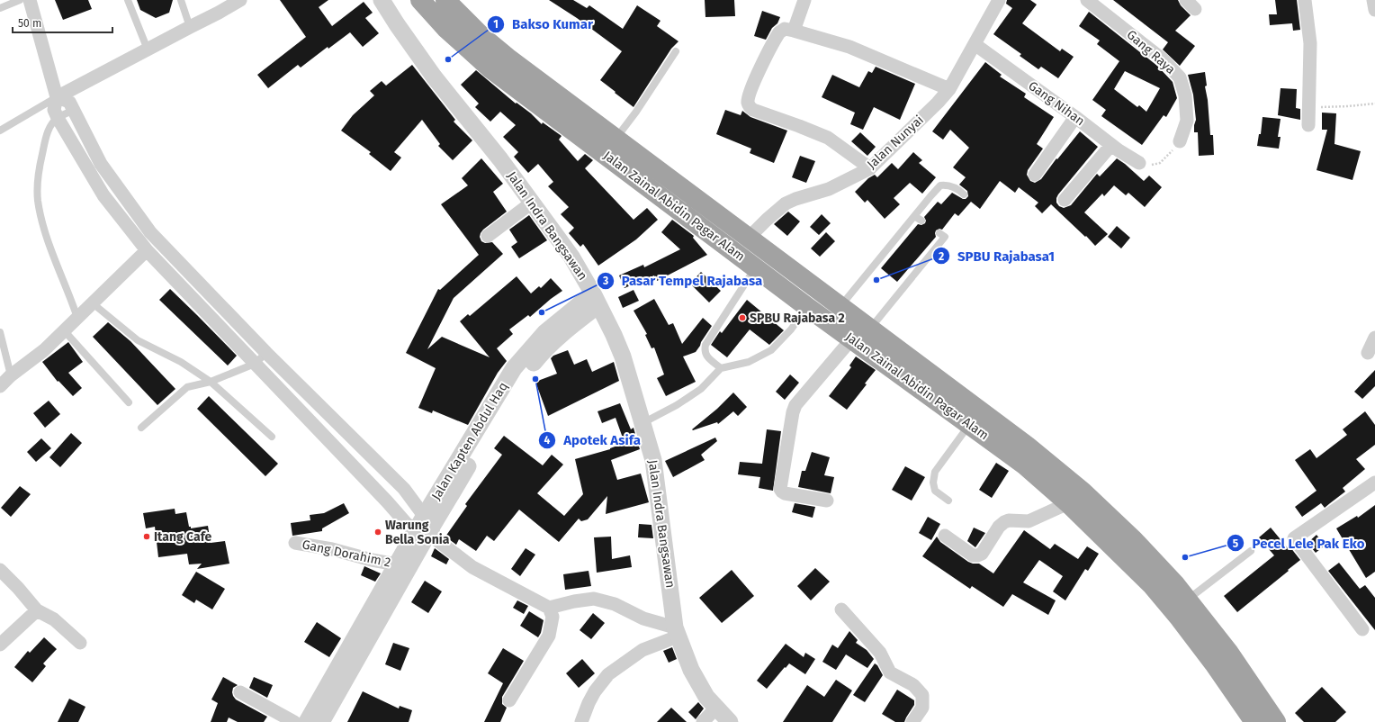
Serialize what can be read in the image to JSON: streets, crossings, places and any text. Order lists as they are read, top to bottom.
{
  "streets": {
    "highway": ["Jalan Zainal Abidin Pagar Alam"],
    "street": [
      "Gang Raya",
      "Gang Nihan",
      "Jalan Nunyai",
      "Jalan Indra Bangsawan",
      "Jalan Kapten Abdul Haq",
      "Gang Dorahim 2"
    ]
  },
  "crossings": [
    ["Gang Nihan", "Jalan Nunyai"],
    ["Jalan Nunyai", "Jalan Zainal Abidin Pagar Alam"],
    ["Jalan Indra Bangsawan", "Jalan Kapten Abdul Haq"],
    ["Jalan Kapten Abdul Haq", "Gang Dorahim 2"]
  ],
  "places": [
    "Bakso Kumar",
    "SPBU Rajabasa1",
    "Pasar Tempel Rajabasa",
    "SPBU Rajabasa 2",
    "Apotek Asifa",
    "Warung Bella Sonia",
    "Itang Cafe",
    "Pecel Lele Pak Eko"
  ],
  "scale_bar": "50 m"
}
